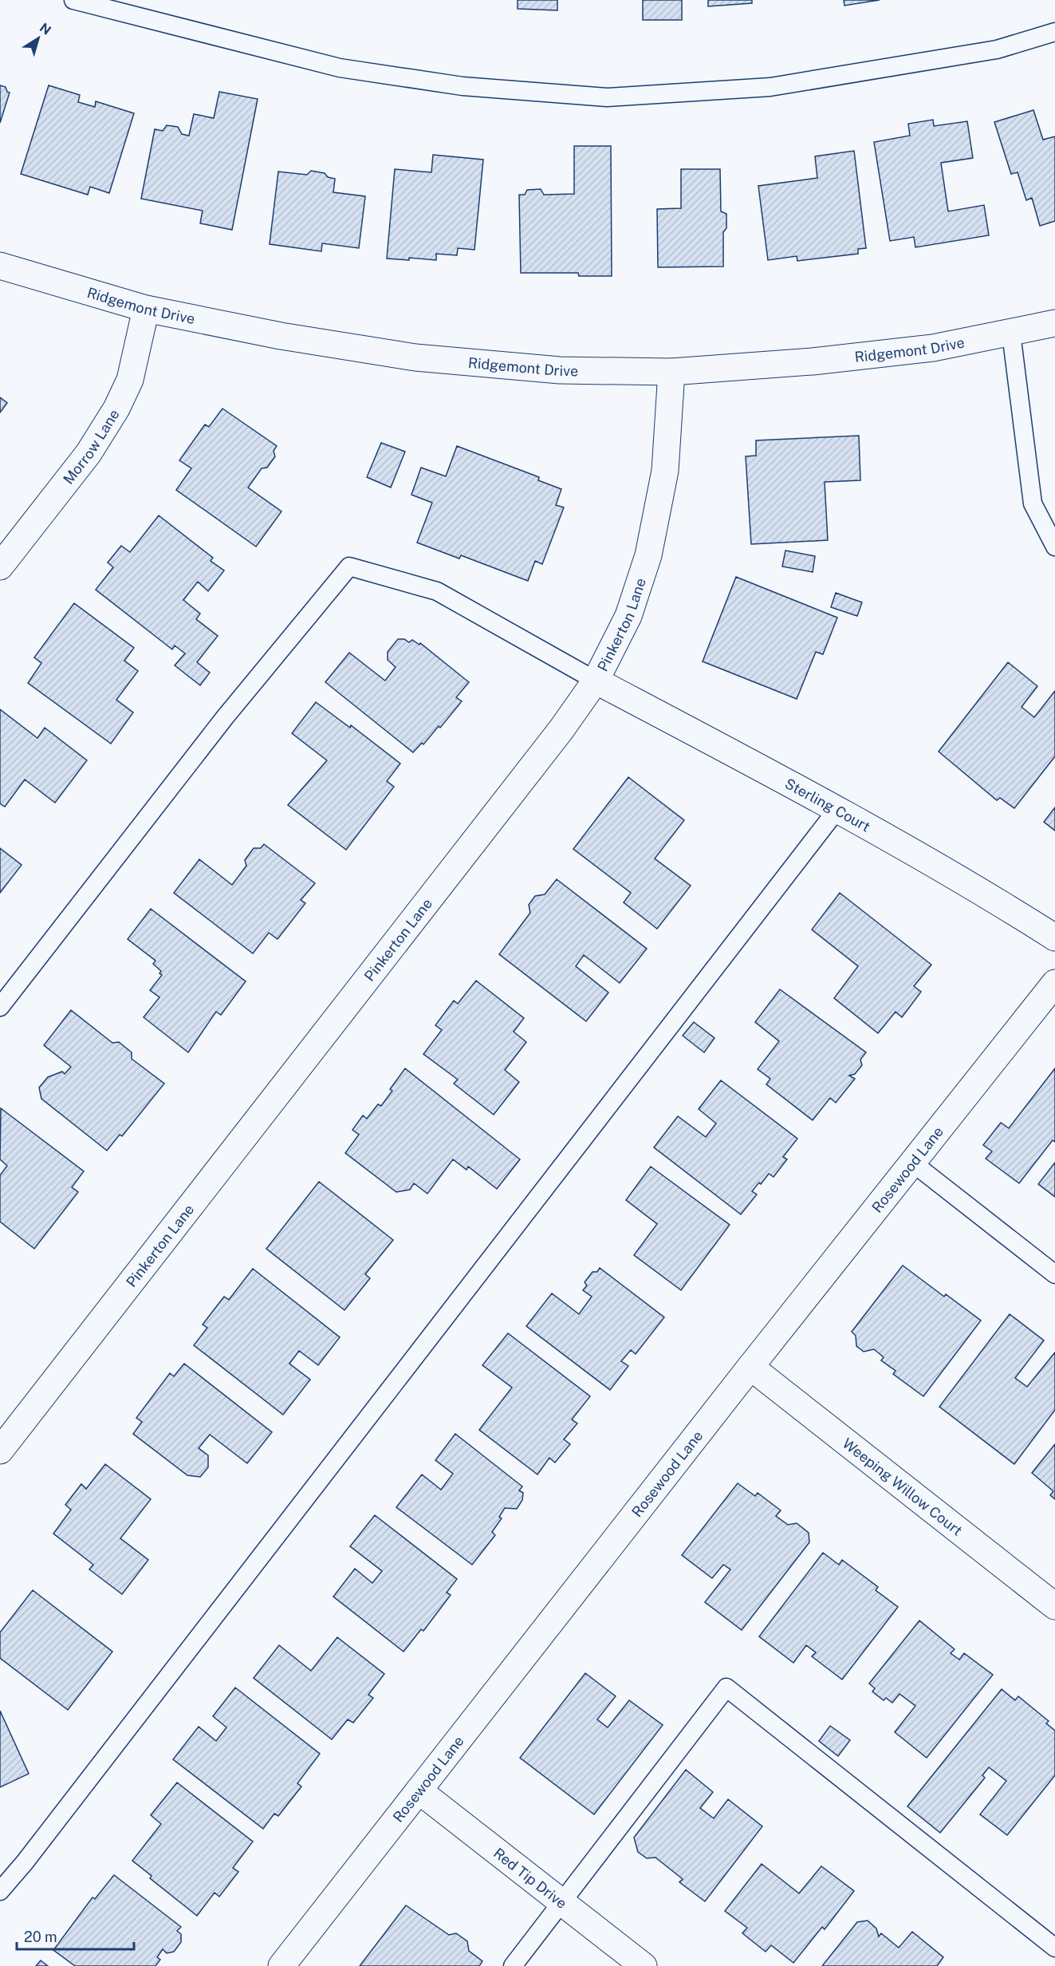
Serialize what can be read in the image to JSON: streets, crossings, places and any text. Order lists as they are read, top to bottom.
{
  "streets": {
    "street": [
      "Ridgemont Drive",
      "Morrow Lane",
      "Pinkerton Lane",
      "Sterling Court",
      "Rosewood Lane",
      "Weeping Willow Court",
      "Red Tip Drive"
    ]
  },
  "crossings": [
    ["Ridgemont Drive", "Morrow Lane"],
    ["Ridgemont Drive", "Pinkerton Lane"],
    ["Pinkerton Lane", "Sterling Court"],
    ["Rosewood Lane", "Weeping Willow Court"],
    ["Rosewood Lane", "Red Tip Drive"]
  ],
  "scale_bar": "20 m",
  "north": "top right"
}
